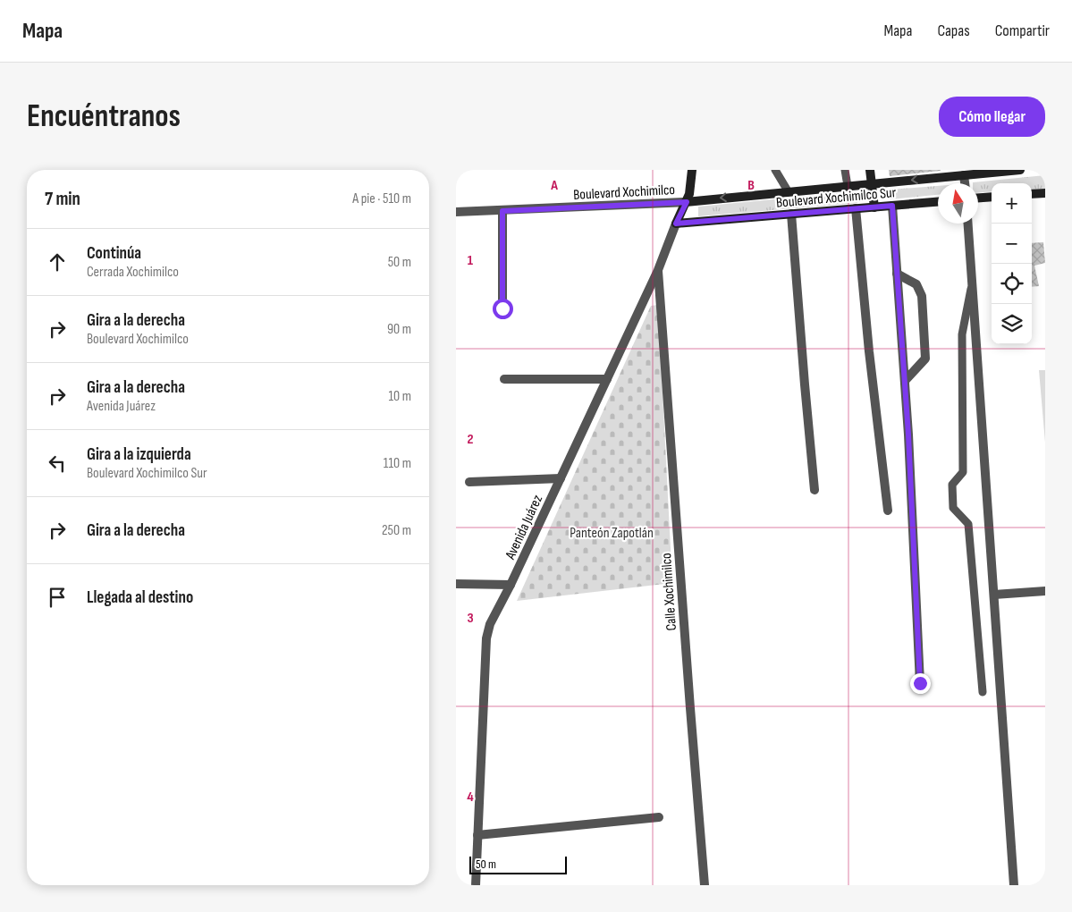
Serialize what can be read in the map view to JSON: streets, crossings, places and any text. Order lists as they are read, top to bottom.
{
  "streets": {
    "street": [
      "Boulevard Xochimilco",
      "Boulevard Xochimilco Sur",
      "Avenida Juárez",
      "Calle Xochimilco"
    ]
  },
  "crossings": [
    ["Boulevard Xochimilco", "Avenida Juárez"],
    ["Boulevard Xochimilco Sur", "Avenida Juárez"],
    ["Avenida Juárez", "Calle Xochimilco"]
  ],
  "parks": ["Panteón Zapotlán"],
  "scale_bar": "50 m",
  "north": "top",
  "page": {
    "header": "Mapa",
    "nav": ["Mapa", "Capas", "Compartir"],
    "buttons": "Cómo llegar",
    "title": "Encuéntranos",
    "heading": ["7 min", "A pie · 510 m"],
    "map_buttons": ["+", "−"],
    "list": [
      ["Continúa", "Cerrada Xochimilco", "50 m"],
      ["Gira a la derecha", "Boulevard Xochimilco", "90 m"],
      ["Gira a la derecha", "Avenida Juárez", "10 m"],
      ["Gira a la izquierda", "Boulevard Xochimilco Sur", "110 m"],
      ["Gira a la derecha", "250 m"],
      "Llegada al destino"
    ],
    "scale": "50 m"
  },
  "grid": {
    "columns": ["A", "B"],
    "rows": [
      "1",
      "2",
      "3",
      "4"
    ]
  }
}
